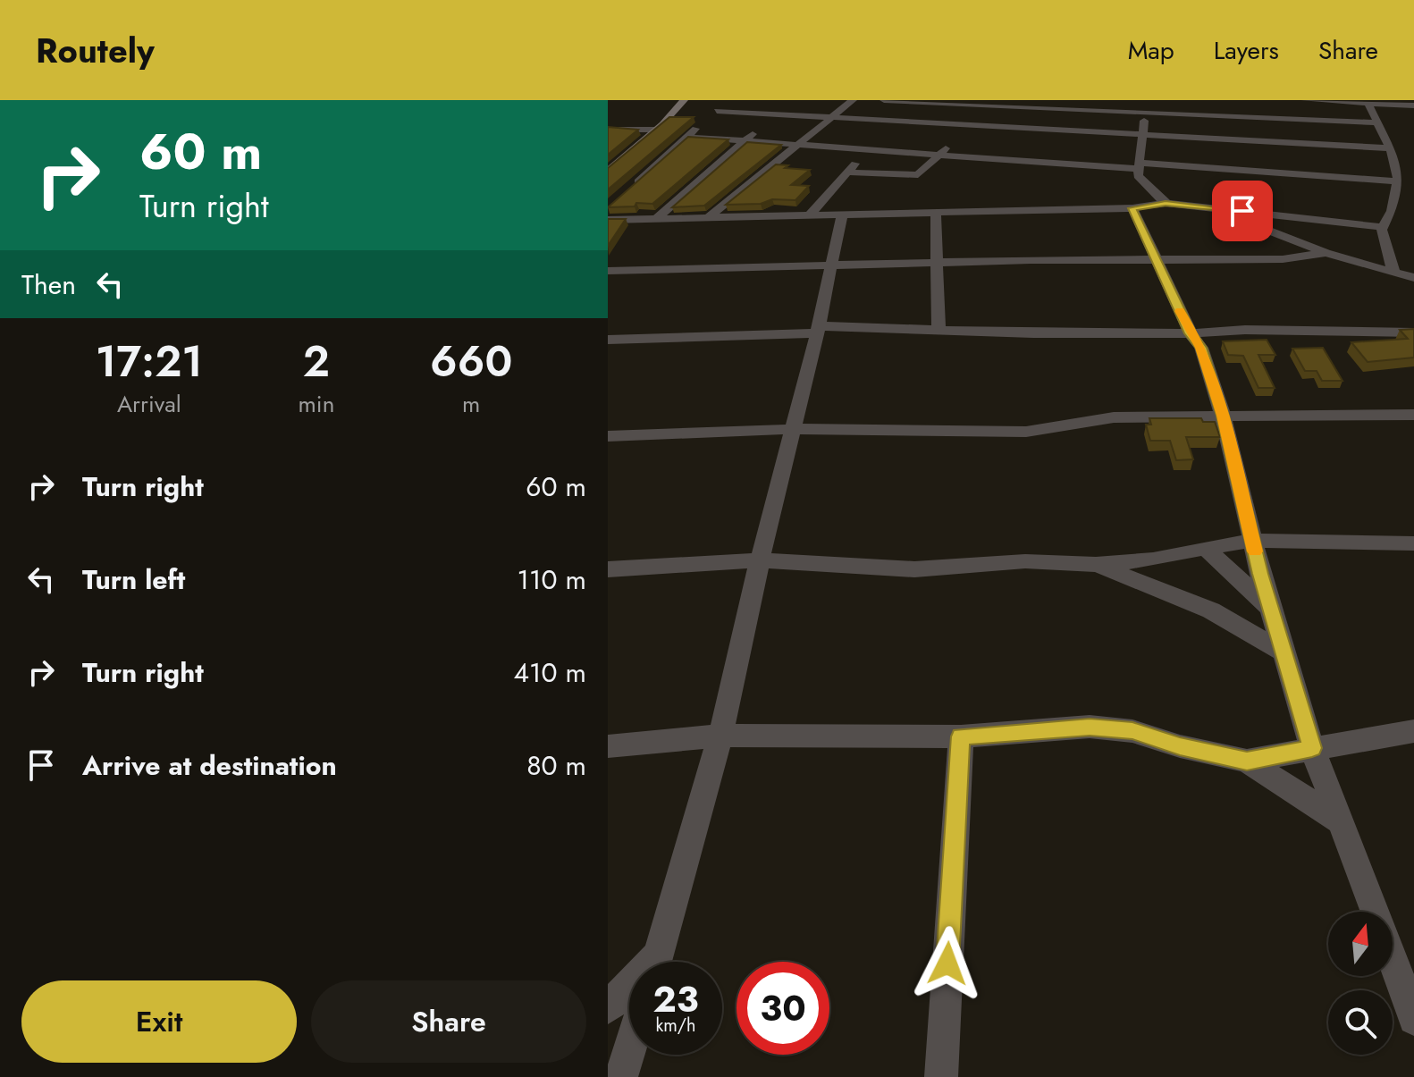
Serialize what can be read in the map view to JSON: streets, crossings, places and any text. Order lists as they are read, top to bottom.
{
  "north": "top",
  "page": {
    "header": "Routely",
    "nav": ["Map", "Layers", "Share"],
    "turn": ["60 m", "Turn right"],
    "then": "Then",
    "eta": [
      "17:21",
      "Arrival",
      "2",
      "min",
      "660",
      "m"
    ],
    "list": [
      {
        "name": "Turn right",
        "value": "60 m"
      },
      {
        "name": "Turn left",
        "value": "110 m"
      },
      {
        "name": "Turn right",
        "value": "410 m"
      },
      {
        "name": "Arrive at destination",
        "value": "80 m"
      }
    ],
    "speed": "23 km/h",
    "limit": "30",
    "buttons": ["Exit", "Share"]
  }
}
